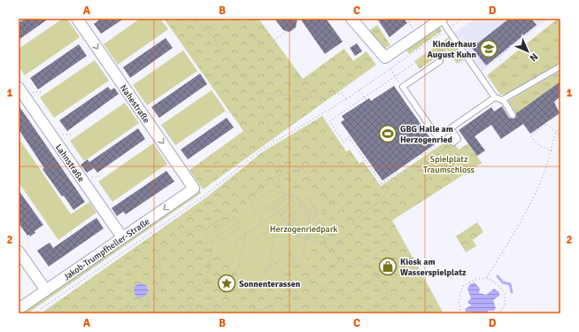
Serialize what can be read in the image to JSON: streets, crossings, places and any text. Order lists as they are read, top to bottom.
{
  "streets": {
    "street": ["Nahestraße", "Lahnstraße", "Jakob-Trumpfheller-Straße"]
  },
  "crossings": [
    ["Nahestraße", "Jakob-Trumpfheller-Straße"],
    ["Lahnstraße", "Jakob-Trumpfheller-Straße"]
  ],
  "one_way": ["Nahestraße", "Jakob-Trumpfheller-Straße"],
  "parks": ["Spielplatz Traumschloss", "Herzogenriedpark"],
  "places": {
    "school or university": ["Kinderhaus August Kuhn"],
    "sports": ["GBG Halle am Herzogenried"],
    "shop": ["Kiosk am Wasserspielplatz"],
    "place": ["Sonnenterassen"]
  },
  "north": "bottom right",
  "grid": {
    "columns": [
      "A",
      "B",
      "C",
      "D"
    ],
    "rows": ["1", "2"]
  }
}
